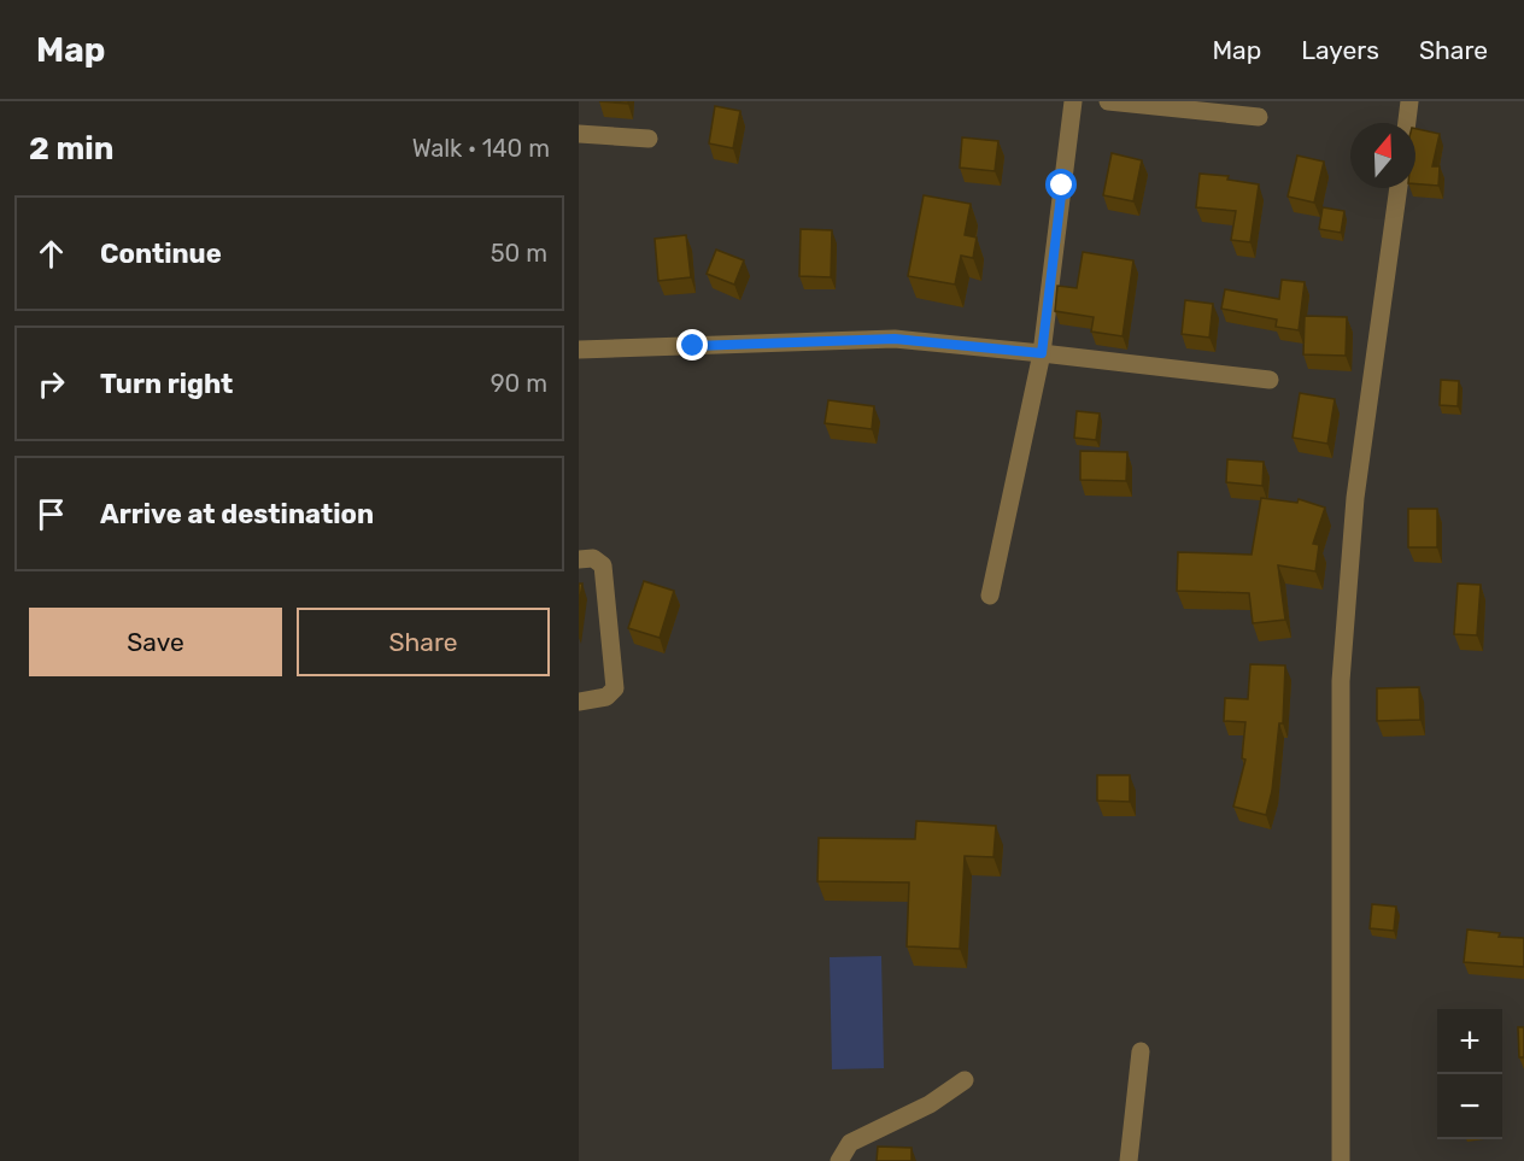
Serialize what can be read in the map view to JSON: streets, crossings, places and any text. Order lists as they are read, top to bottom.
{
  "north": "top",
  "page": {
    "header": "Map",
    "nav": ["Map", "Layers", "Share"],
    "heading": ["2 min", "Walk · 140 m"],
    "list": [
      ["Continue", "50 m"],
      ["Turn right", "90 m"],
      "Arrive at destination"
    ],
    "buttons": ["Save", "Share"],
    "map_buttons": ["+", "−"]
  }
}
